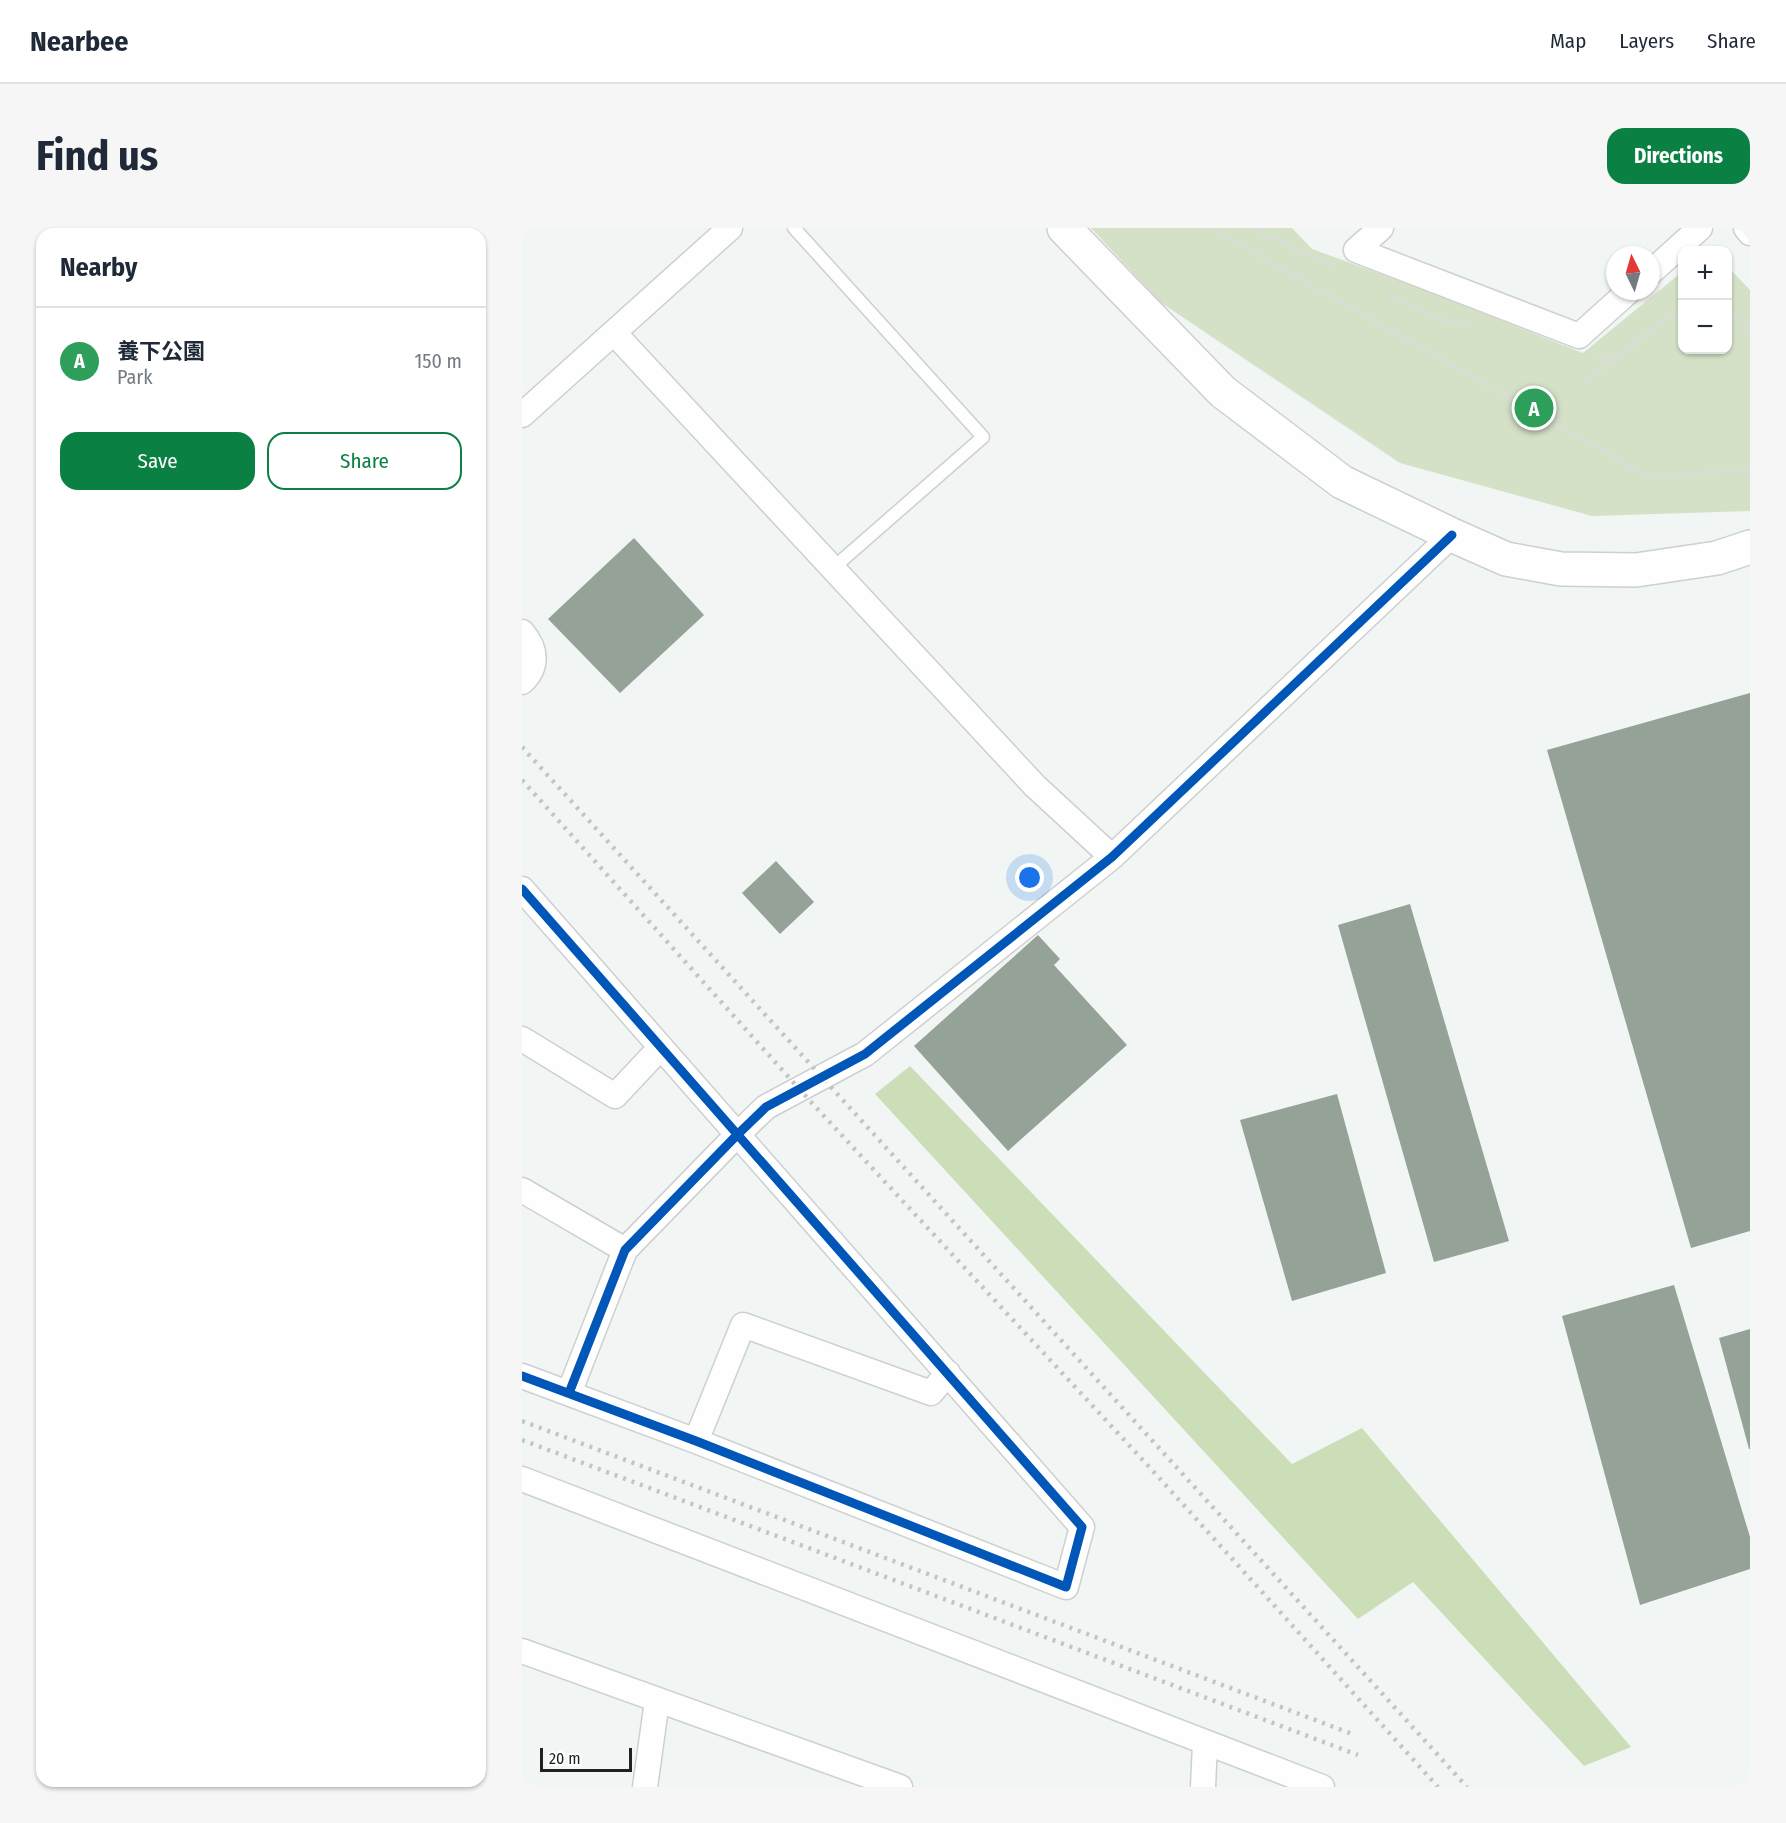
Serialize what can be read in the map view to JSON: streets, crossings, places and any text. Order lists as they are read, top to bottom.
{
  "scale_bar": "20 m",
  "north": "top",
  "page": {
    "header": "Nearbee",
    "nav": ["Map", "Layers", "Share"],
    "buttons": [
      "Directions",
      ["Save", "Share"]
    ],
    "title": "Find us",
    "heading": "Nearby",
    "map_buttons": ["+", "−"],
    "list": [
      {
        "mark": "A",
        "name": "養下公園",
        "note": "Park",
        "value": "150 m"
      }
    ],
    "pins": "A",
    "scale": "20 m"
  }
}
